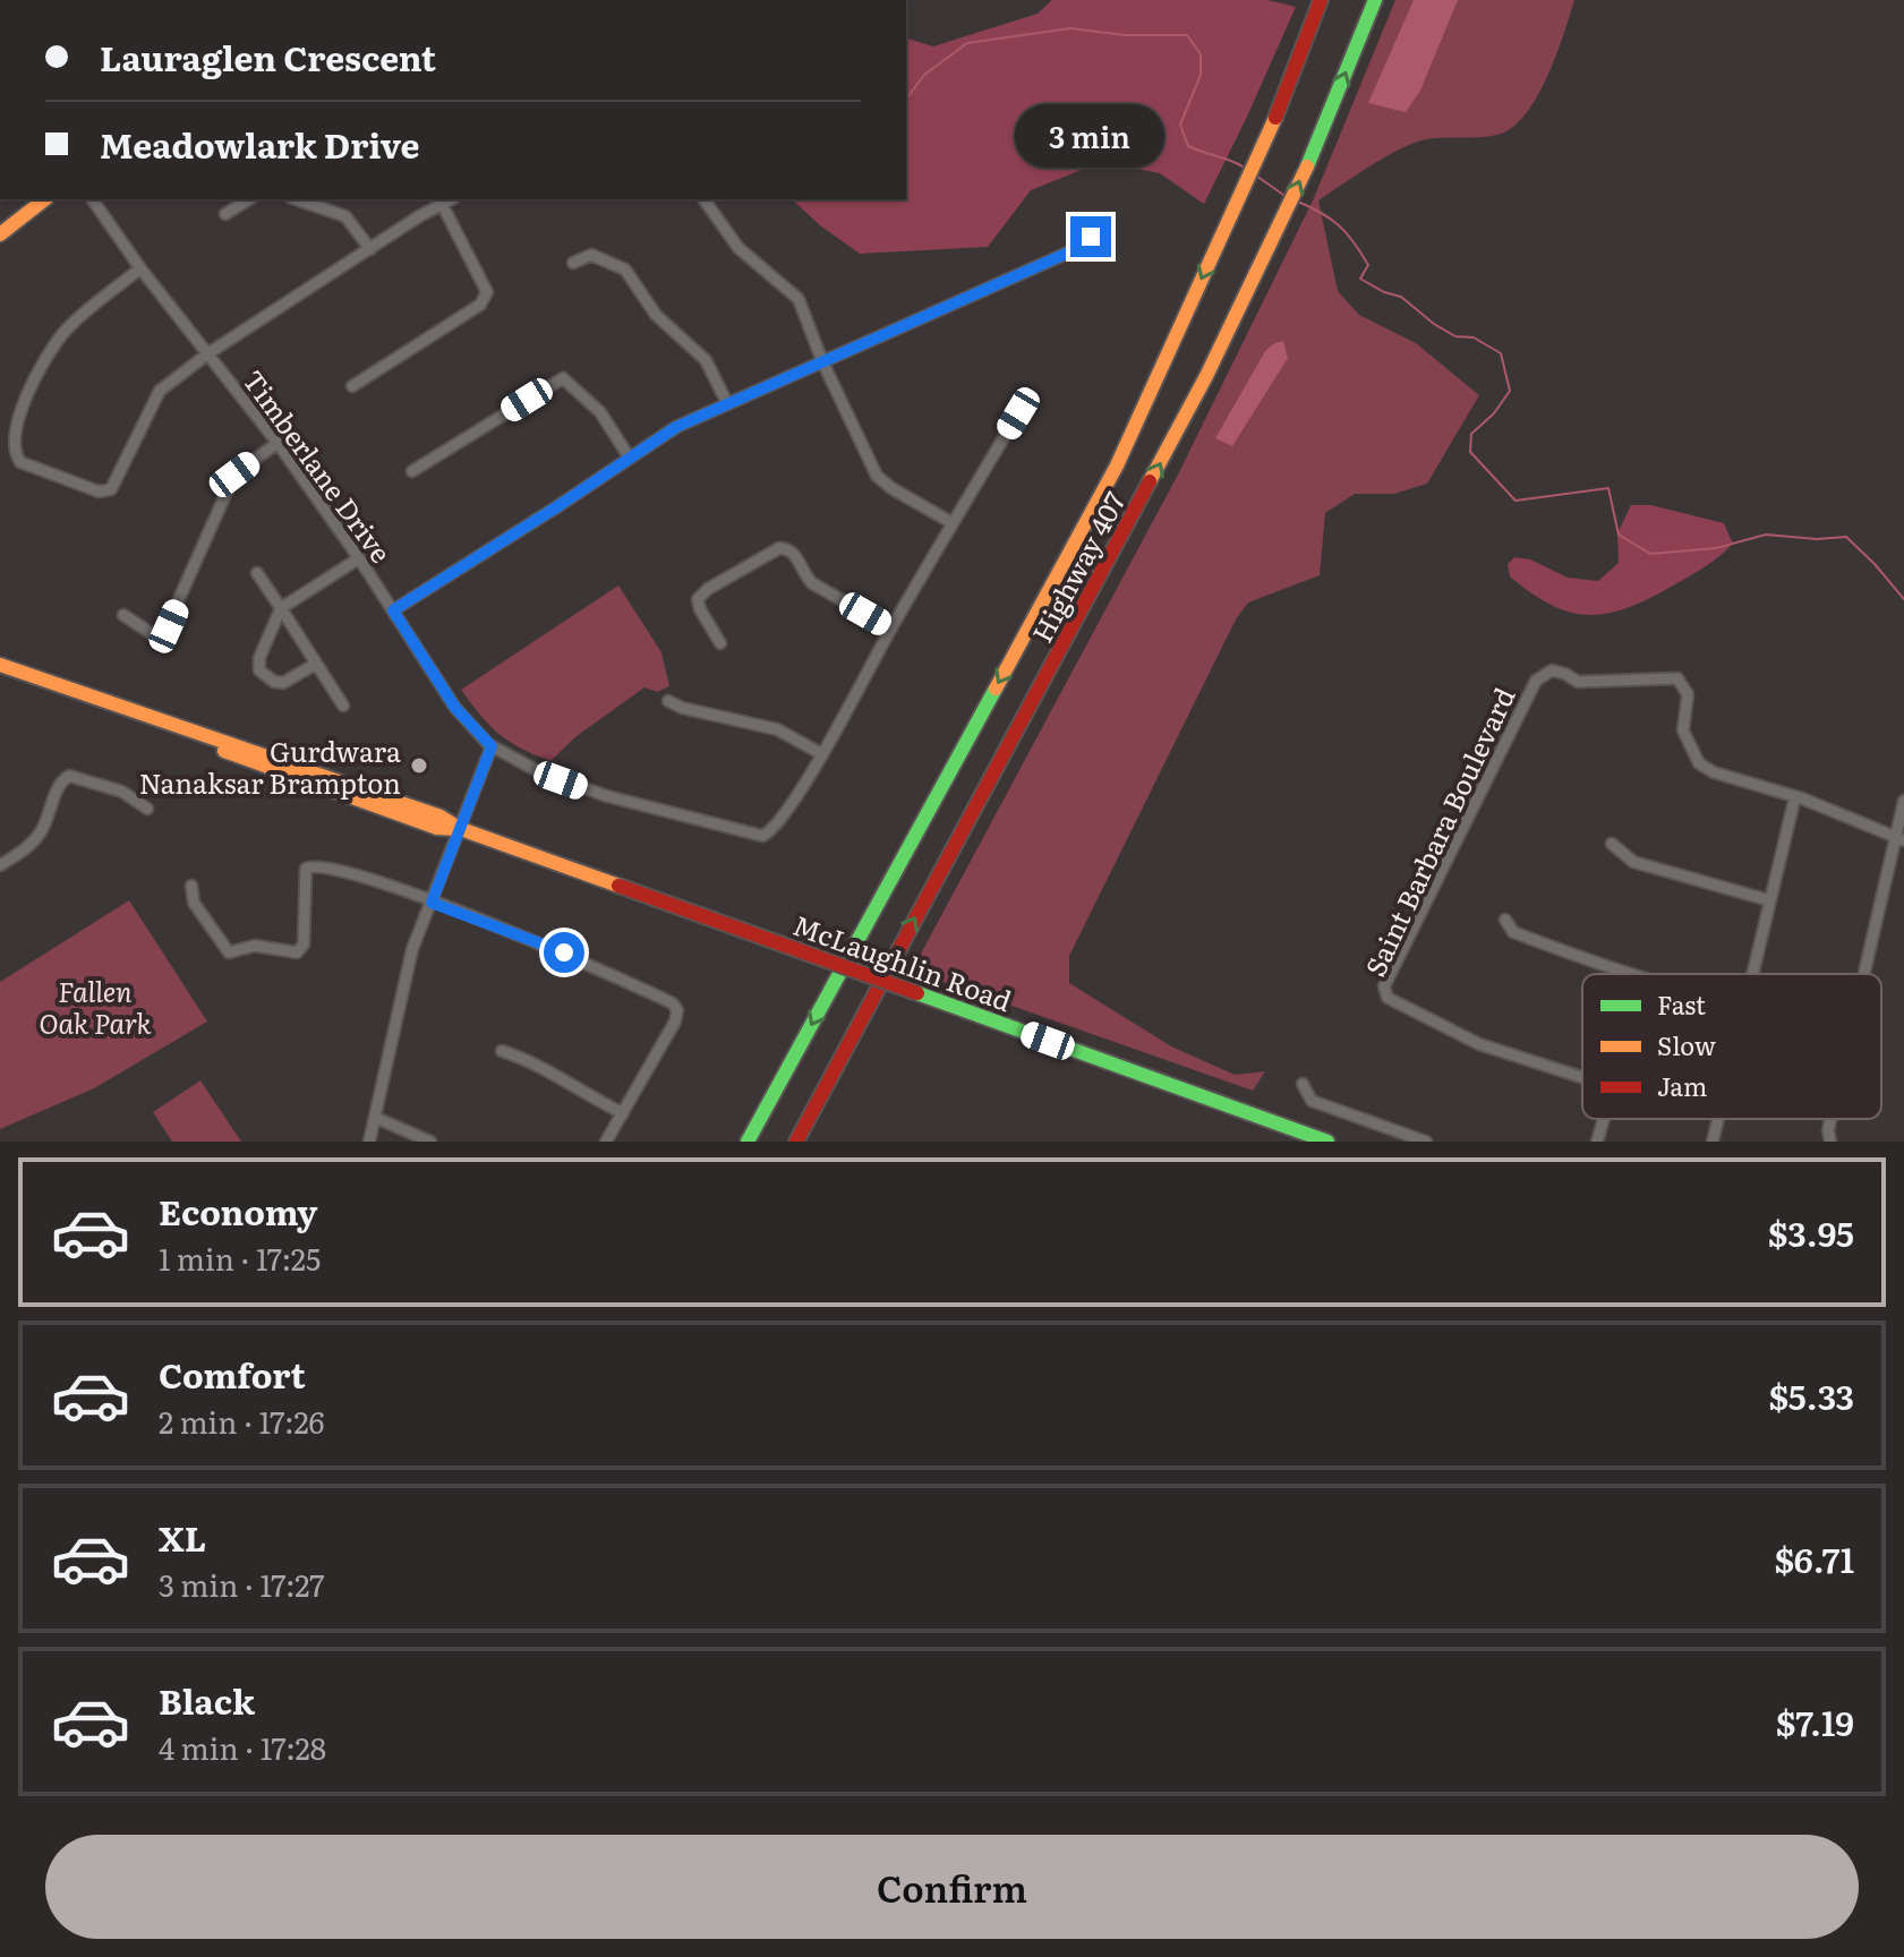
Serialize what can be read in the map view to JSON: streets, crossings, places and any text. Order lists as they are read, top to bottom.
{
  "streets": {
    "main road": ["Highway 407", "McLaughlin Road"],
    "street": ["Timberlane Drive", "Saint Barbara Boulevard"]
  },
  "parks": ["Fallen Oak Park"],
  "places": ["Gurdwara Nanaksar Brampton"],
  "legend": ["Fast", "Slow", "Jam"],
  "page": {
    "banner": ["Lauraglen Crescent", "Meadowlark Drive"],
    "bubble": "3 min",
    "list": [
      {
        "name": "Economy",
        "note": "1 min · 17:25",
        "value": "$3.95"
      },
      {
        "name": "Comfort",
        "note": "2 min · 17:26",
        "value": "$5.33"
      },
      {
        "name": "XL",
        "note": "3 min · 17:27",
        "value": "$6.71"
      },
      {
        "name": "Black",
        "note": "4 min · 17:28",
        "value": "$7.19"
      }
    ],
    "buttons": "Confirm"
  }
}
